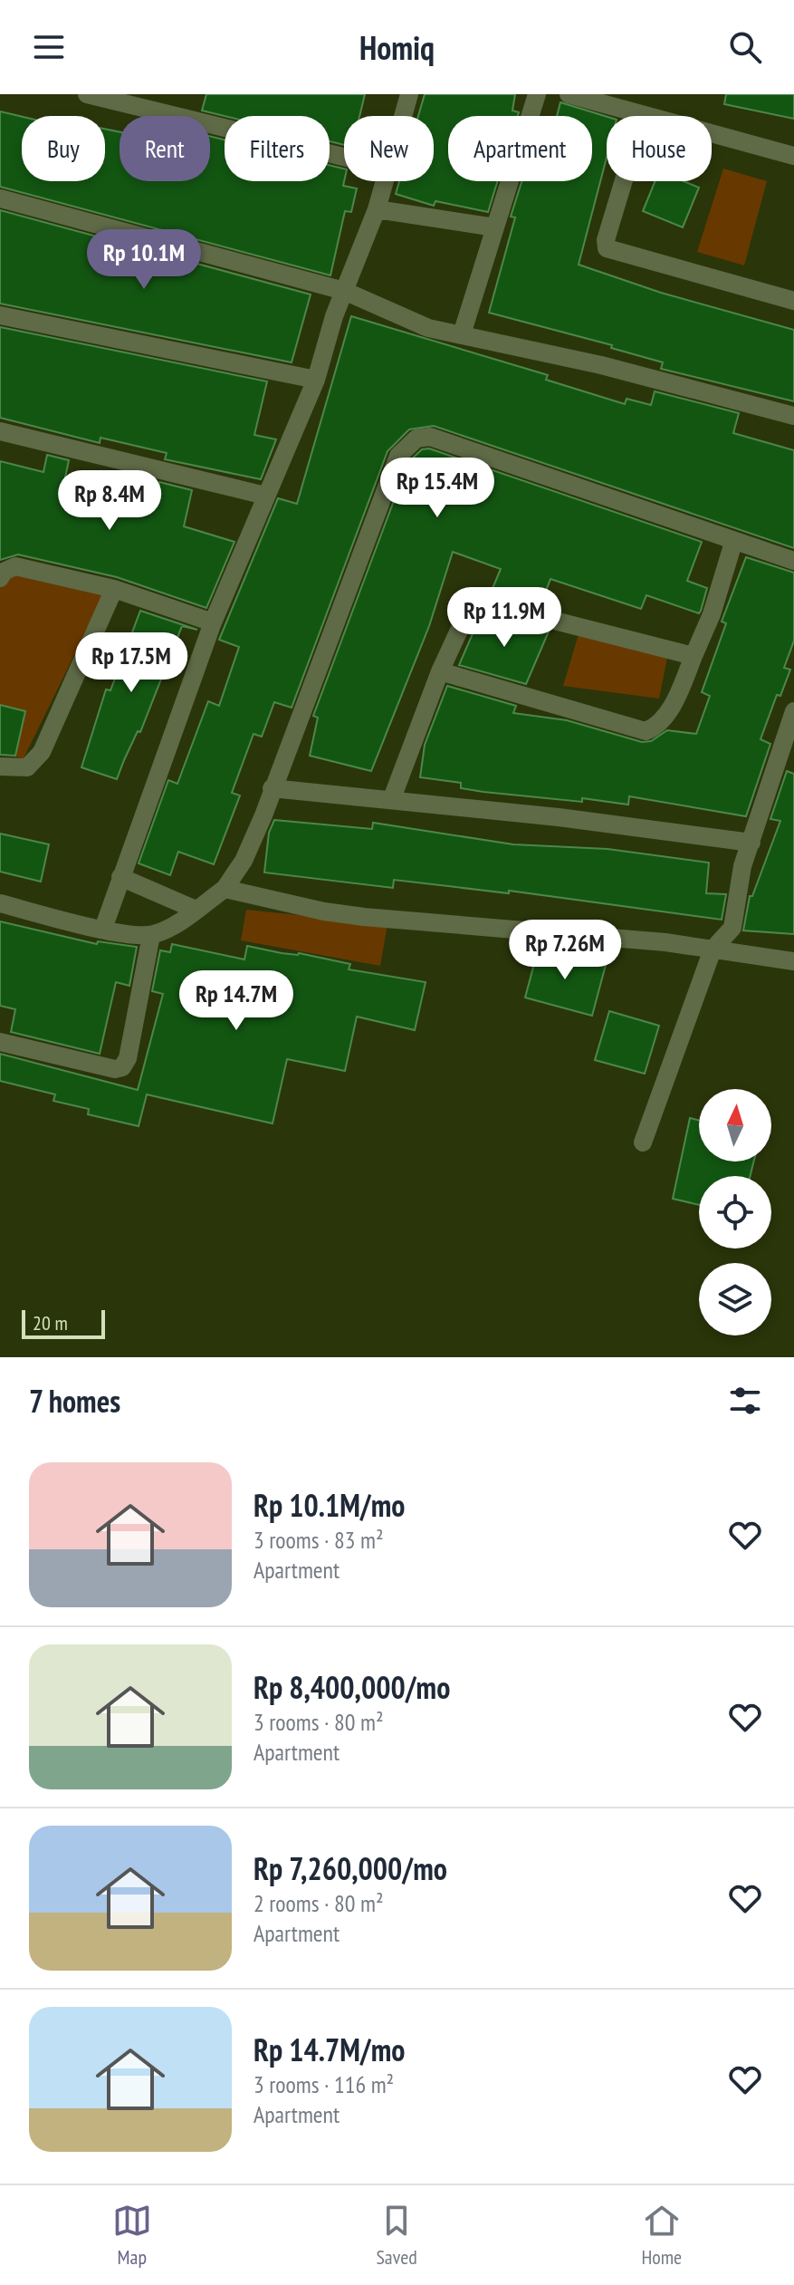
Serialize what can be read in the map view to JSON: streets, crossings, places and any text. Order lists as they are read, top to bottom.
{
  "scale_bar": "20 m",
  "north": "top",
  "page": {
    "header": "Homiq",
    "chip": [
      "Buy",
      "Rent",
      "Filters",
      "New",
      "Apartment",
      "House"
    ],
    "price": [
      "Rp 10.1M",
      "Rp 15.4M",
      "Rp 8.4M",
      "Rp 11.9M",
      "Rp 17.5M",
      "Rp 7.26M",
      "Rp 14.7M"
    ],
    "scale": "20 m",
    "heading": "7 homes",
    "list": [
      {
        "name": "Rp 10.1M/mo",
        "note": "3 rooms · 83 m² · Apartment"
      },
      {
        "name": "Rp 8,400,000/mo",
        "note": "3 rooms · 80 m² · Apartment"
      },
      {
        "name": "Rp 7,260,000/mo",
        "note": "2 rooms · 80 m² · Apartment"
      },
      {
        "name": "Rp 14.7M/mo",
        "note": "3 rooms · 116 m² · Apartment"
      }
    ],
    "tabs": ["Map", "Saved", "Home"]
  }
}
